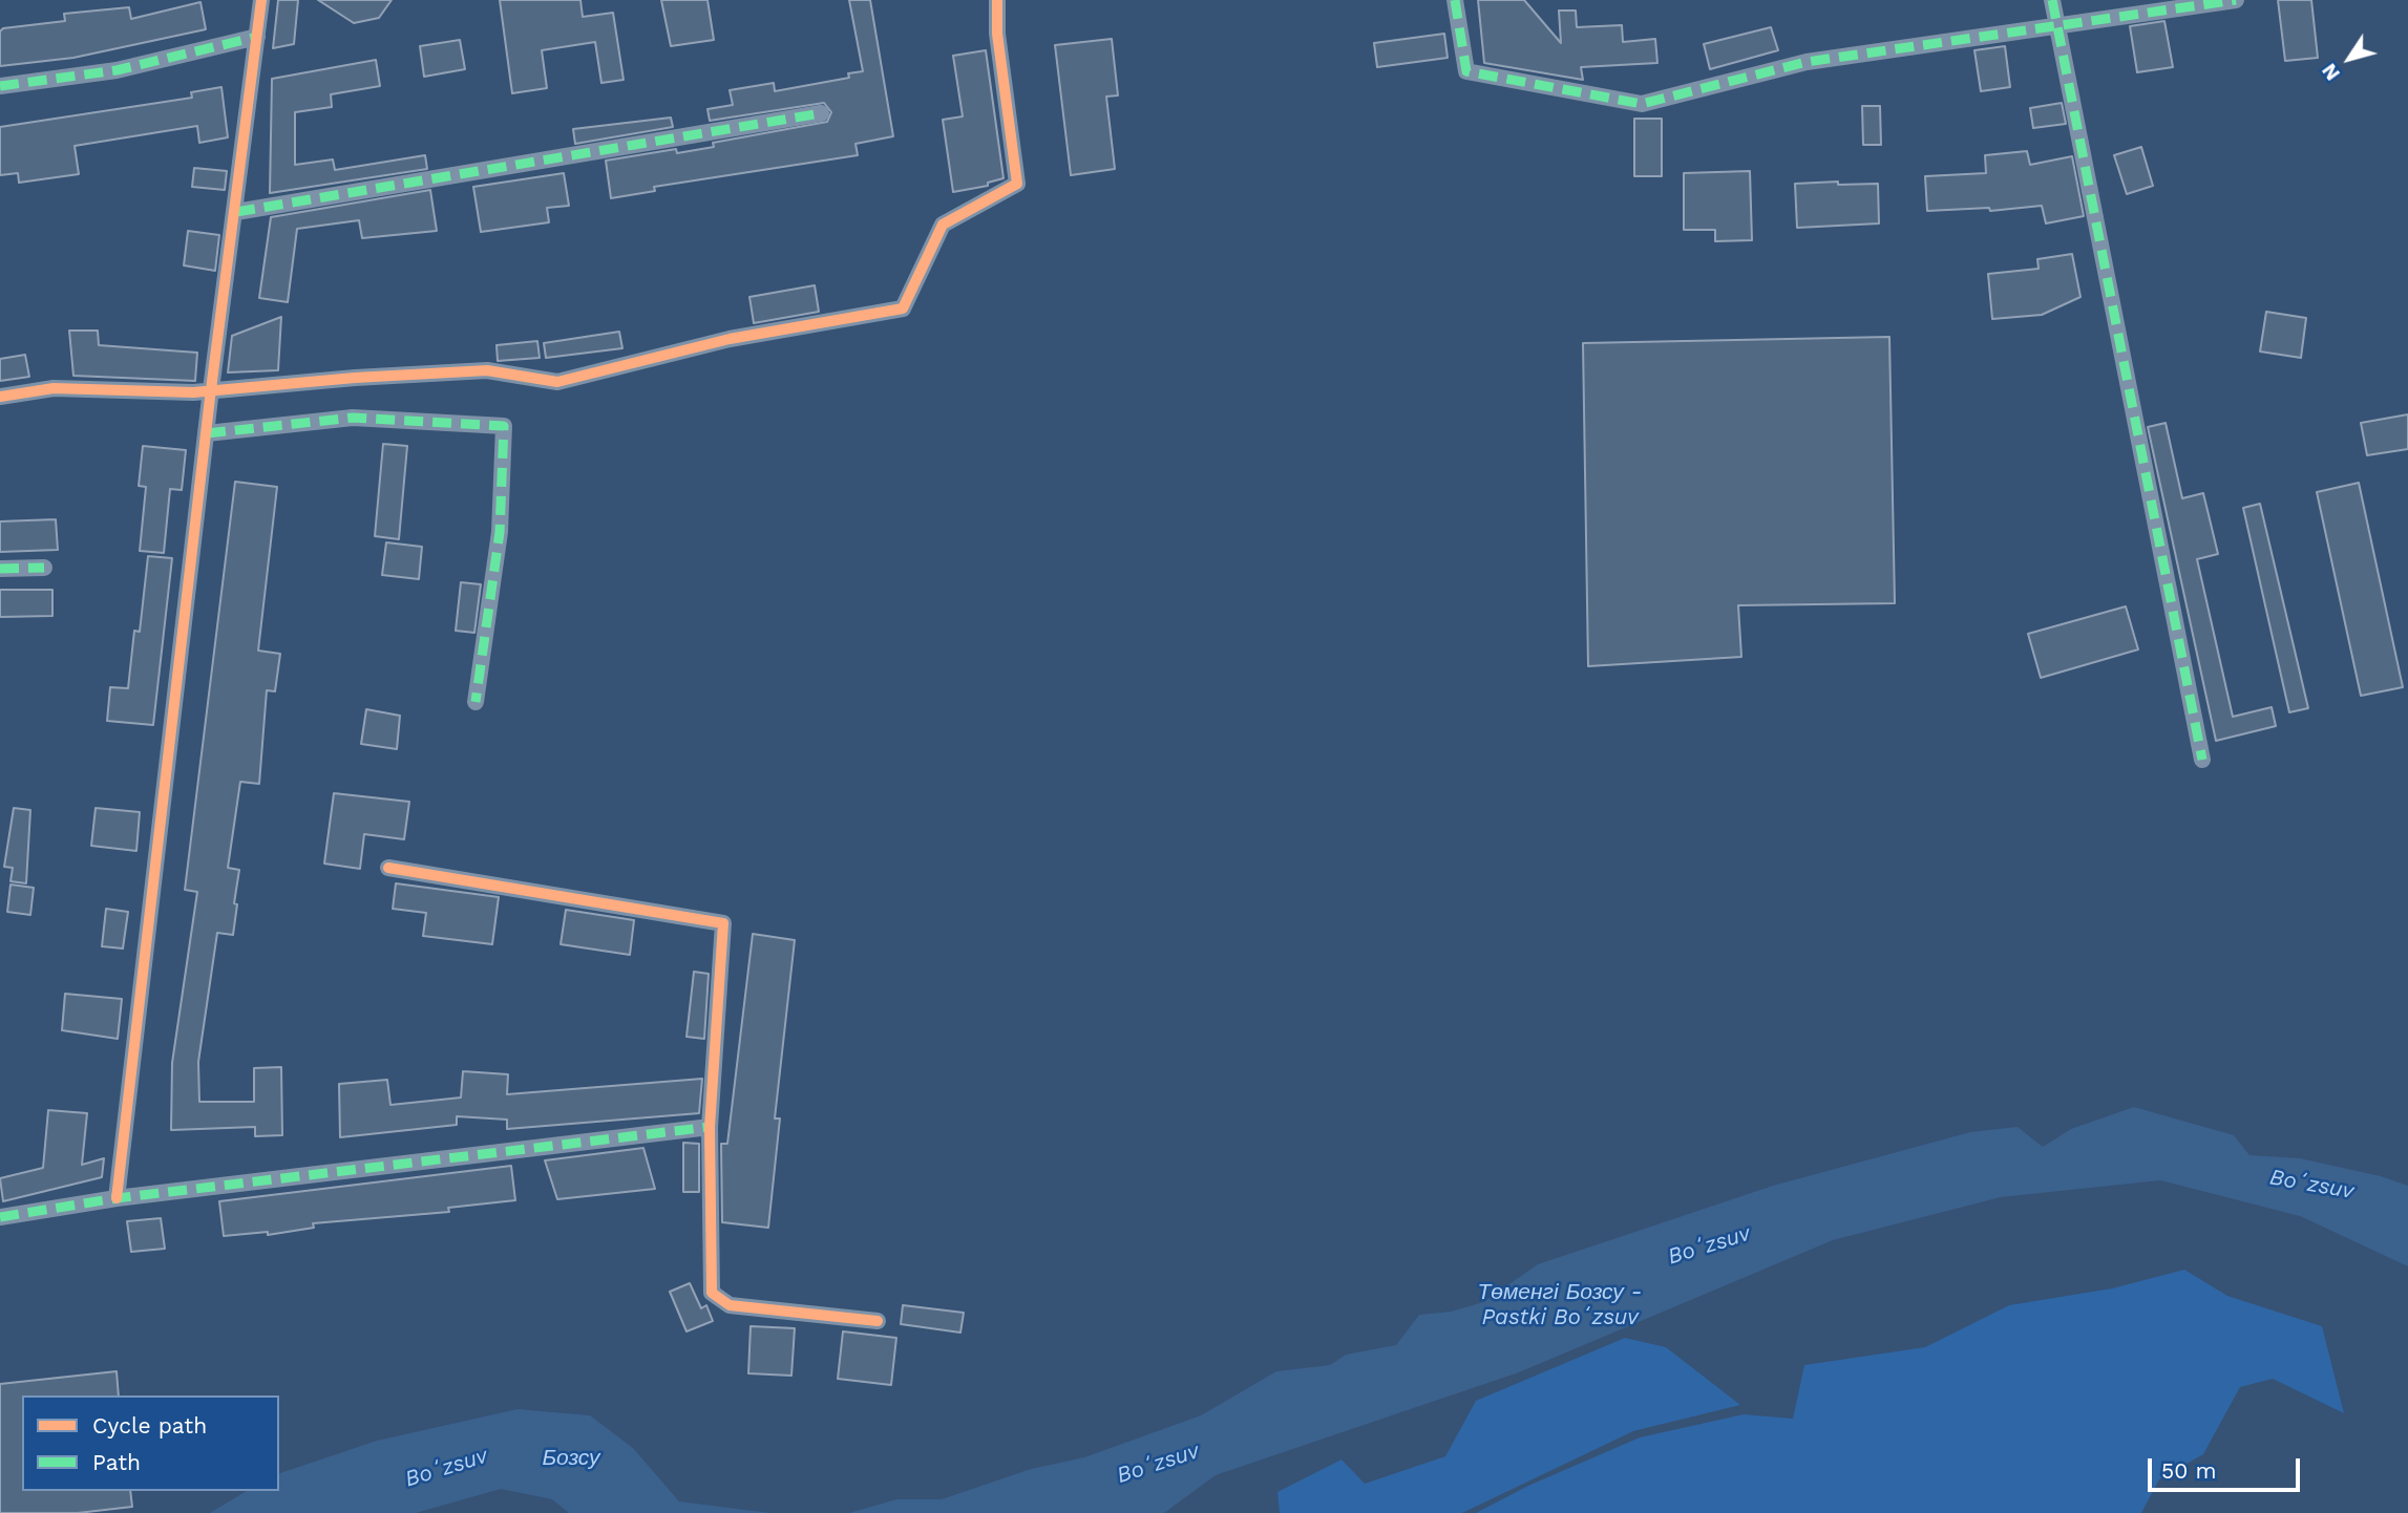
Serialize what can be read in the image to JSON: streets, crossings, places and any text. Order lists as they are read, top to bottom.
{
  "water": ["Boʻzsuv", "Төменгі Бозсу - Pastki Boʻzsuv", "Бозсу"],
  "legend": ["Cycle path", "Path"],
  "scale_bar": "50 m",
  "north": "bottom left"
}
